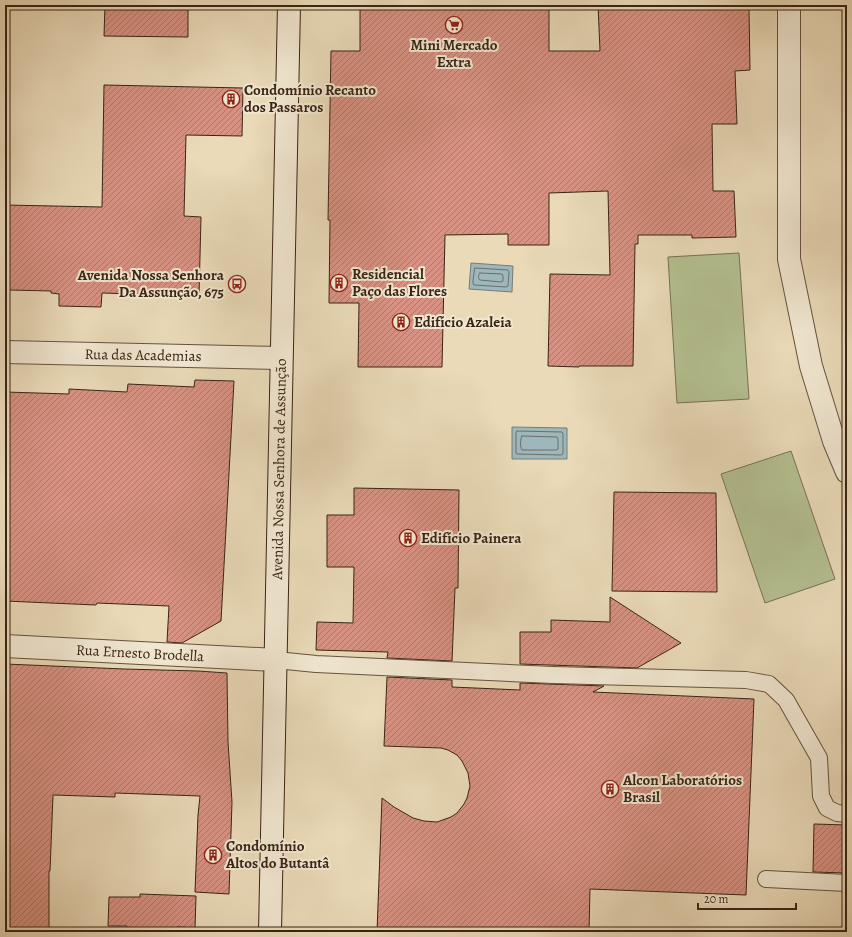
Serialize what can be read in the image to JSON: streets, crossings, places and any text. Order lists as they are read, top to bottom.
{
  "streets": {
    "street": ["Rua das Academias", "Avenida Nossa Senhora de Assunção", "Rua Ernesto Brodella"]
  },
  "crossings": [
    ["Rua das Academias", "Avenida Nossa Senhora de Assunção"],
    ["Avenida Nossa Senhora de Assunção", "Rua Ernesto Brodella"]
  ],
  "places": {
    "supermarket": ["Mini Mercado Extra"],
    "building": [
      "Condomínio Recanto dos Passaros",
      "Residencial Paço das Flores",
      "Edifício Azaleia",
      "Edifício Painera",
      "Alcon Laboratórios Brasil",
      "Condomínio Altos do Butantâ"
    ],
    "bus stop": ["Avenida Nossa Senhora Da Assunção, 675"]
  },
  "scale_bar": "20 m"
}
